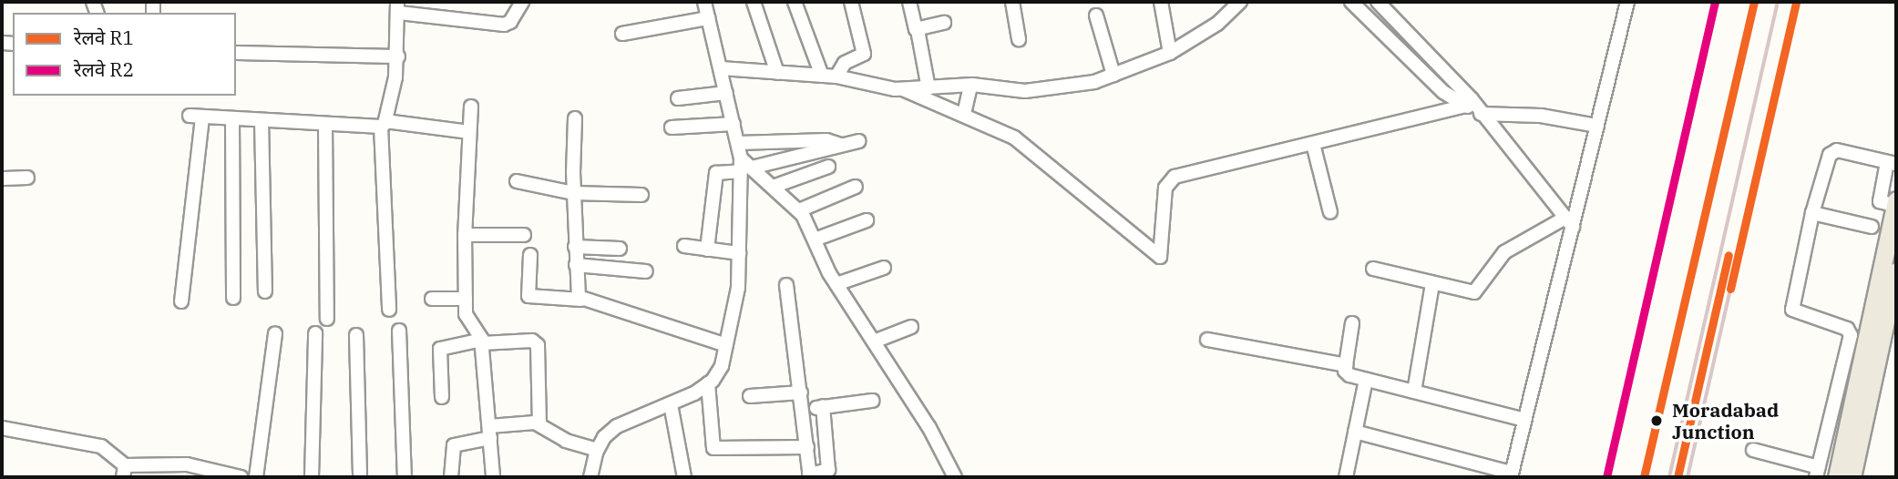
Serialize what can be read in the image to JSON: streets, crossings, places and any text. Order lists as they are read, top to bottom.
{
  "places": ["Moradabad Junction"],
  "lines": ["rail line R1", "rail line R2"],
  "legend": ["रेलवे R1", "रेलवे R2"]
}
